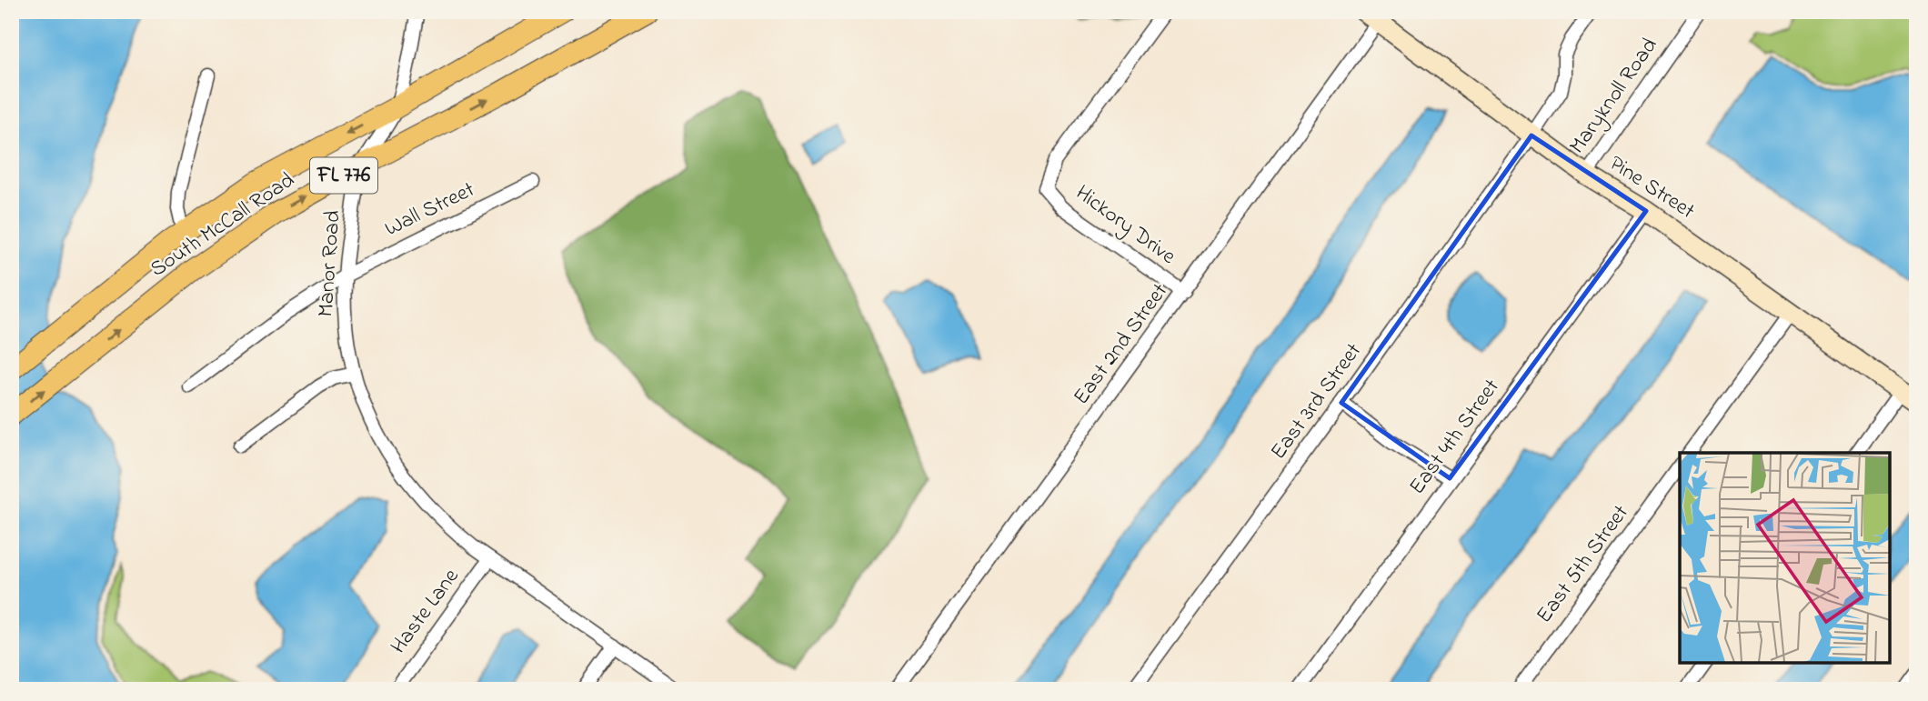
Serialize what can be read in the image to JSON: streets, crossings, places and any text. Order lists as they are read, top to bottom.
{
  "streets": {
    "main road": ["FL 776", "Pine Street", "South McCall Road"],
    "street": [
      "Maryknoll Road",
      "Wall Street",
      "Hickory Drive",
      "Manor Road",
      "East 2nd Street",
      "East 3rd Street",
      "East 4th Street",
      "East 5th Street",
      "Haste Lane"
    ]
  },
  "crossings": [
    ["Maryknoll Road", "Pine Street"],
    ["Pine Street", "East 2nd Street"],
    ["Pine Street", "East 3rd Street"],
    ["Pine Street", "East 4th Street"],
    ["Wall Street", "Manor Road"],
    ["South McCall Road", "Manor Road"],
    ["Hickory Drive", "East 2nd Street"],
    ["Manor Road", "Haste Lane"]
  ]
}
